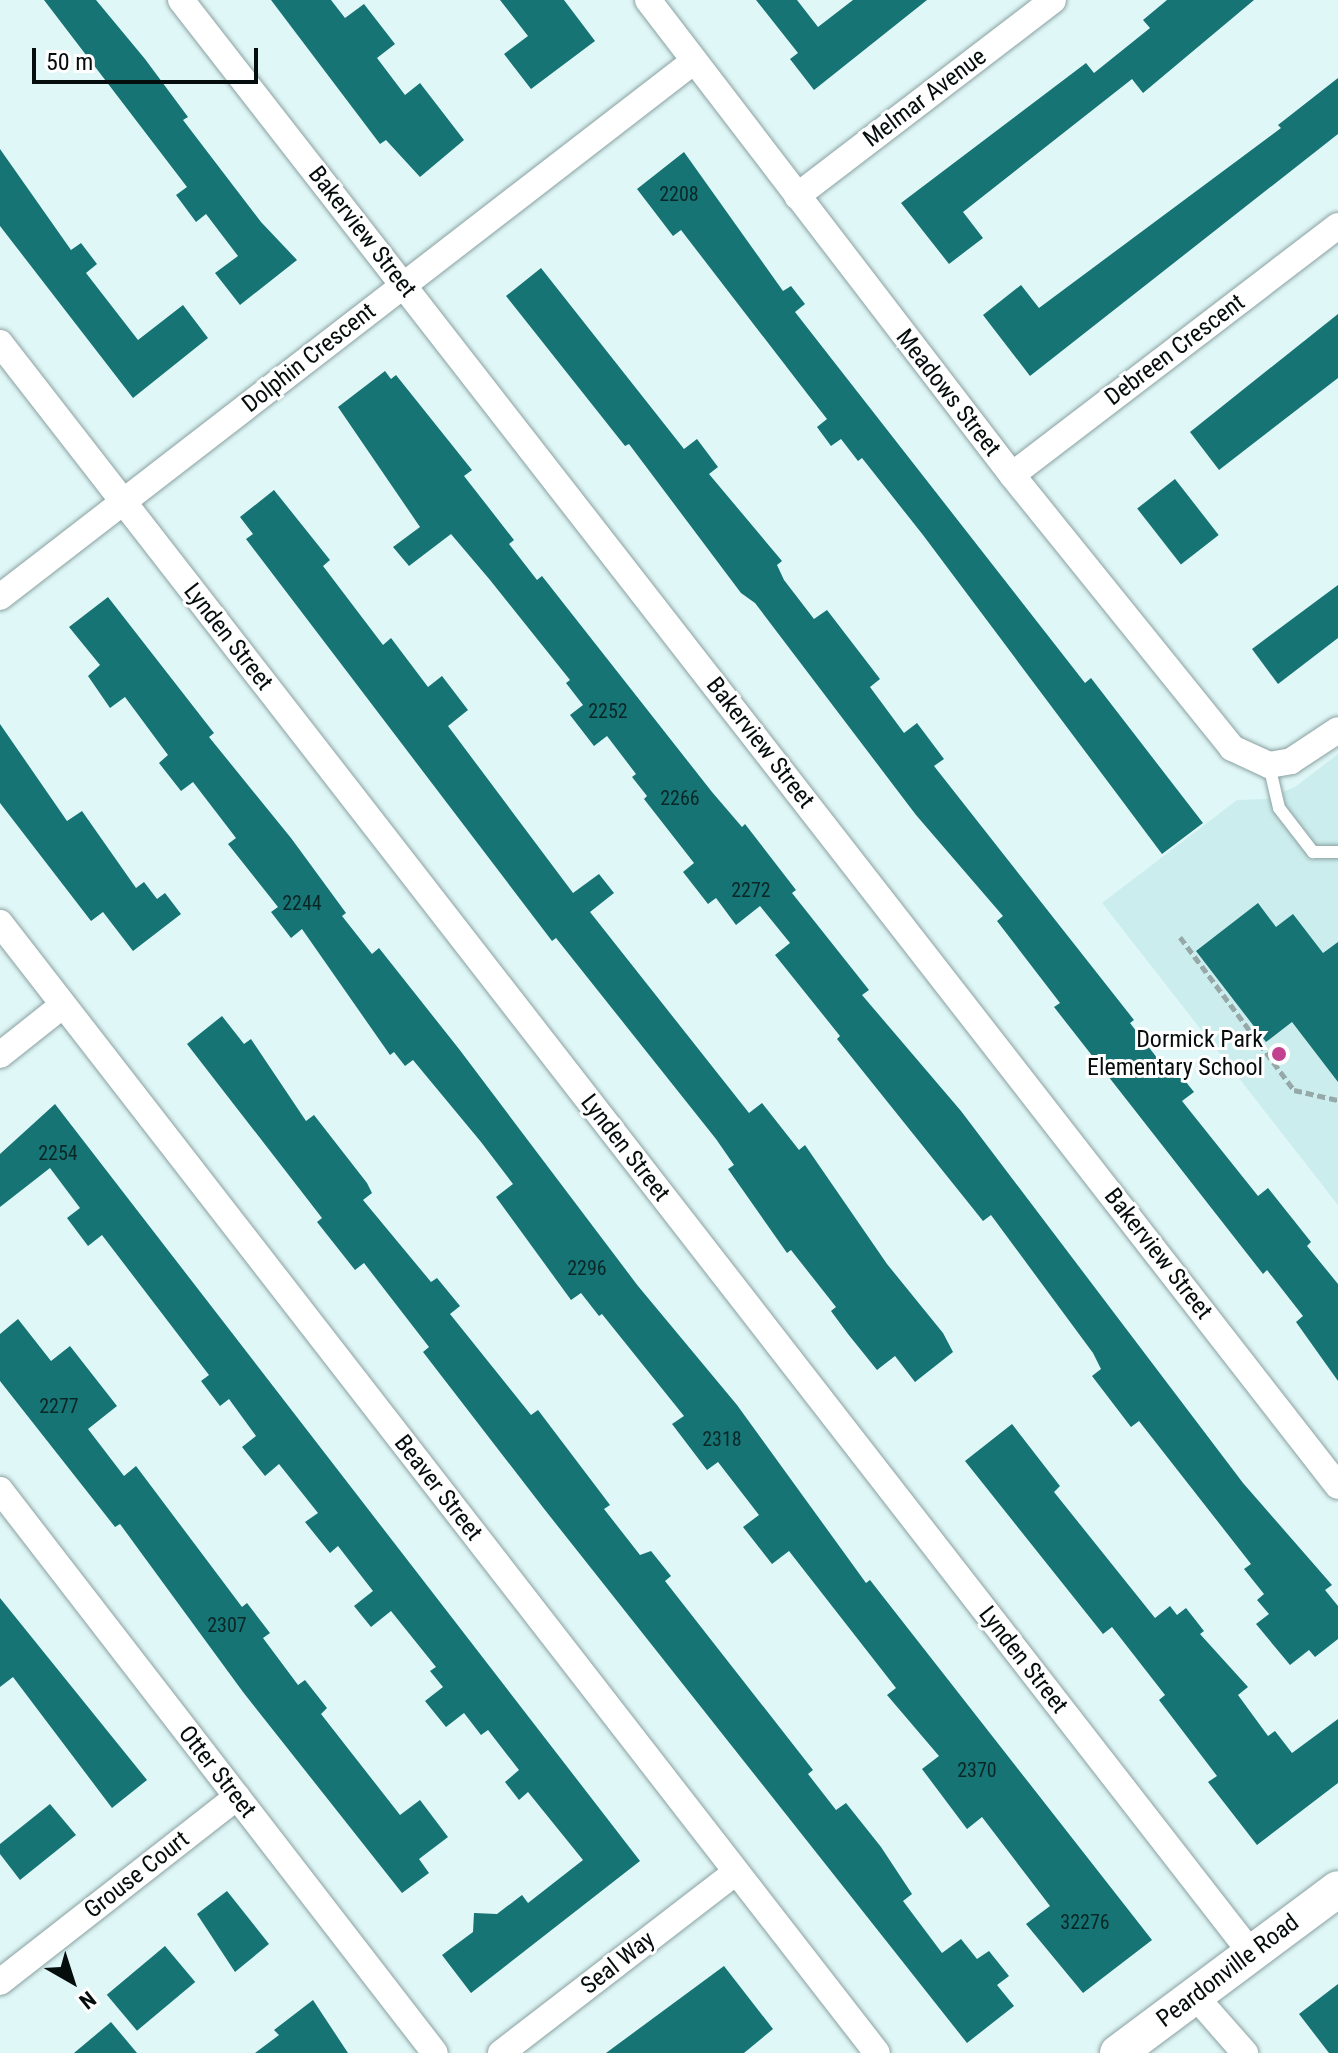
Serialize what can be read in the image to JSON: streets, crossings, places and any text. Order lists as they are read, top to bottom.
{
  "streets": {
    "main road": ["Peardonville Road"],
    "street": [
      "Melmar Avenue",
      "Bakerview Street",
      "Debreen Crescent",
      "Dolphin Crescent",
      "Meadows Street",
      "Lynden Street",
      "Beaver Street",
      "Otter Street",
      "Grouse Court",
      "Seal Way"
    ]
  },
  "crossings": [
    ["Melmar Avenue", "Meadows Street"],
    ["Bakerview Street", "Dolphin Crescent"],
    ["Debreen Crescent", "Meadows Street"],
    ["Dolphin Crescent", "Meadows Street"],
    ["Dolphin Crescent", "Lynden Street"],
    ["Lynden Street", "Peardonville Road"],
    ["Beaver Street", "Seal Way"],
    ["Otter Street", "Grouse Court"]
  ],
  "places": ["Dormick Park Elementary School"],
  "house_numbers": [
    "2208",
    "2252",
    "2266",
    "2272",
    "2244",
    "2254",
    "2296",
    "2277",
    "2318",
    "2307",
    "2370",
    "32276"
  ],
  "scale_bar": "50 m",
  "north": "bottom right"
}
